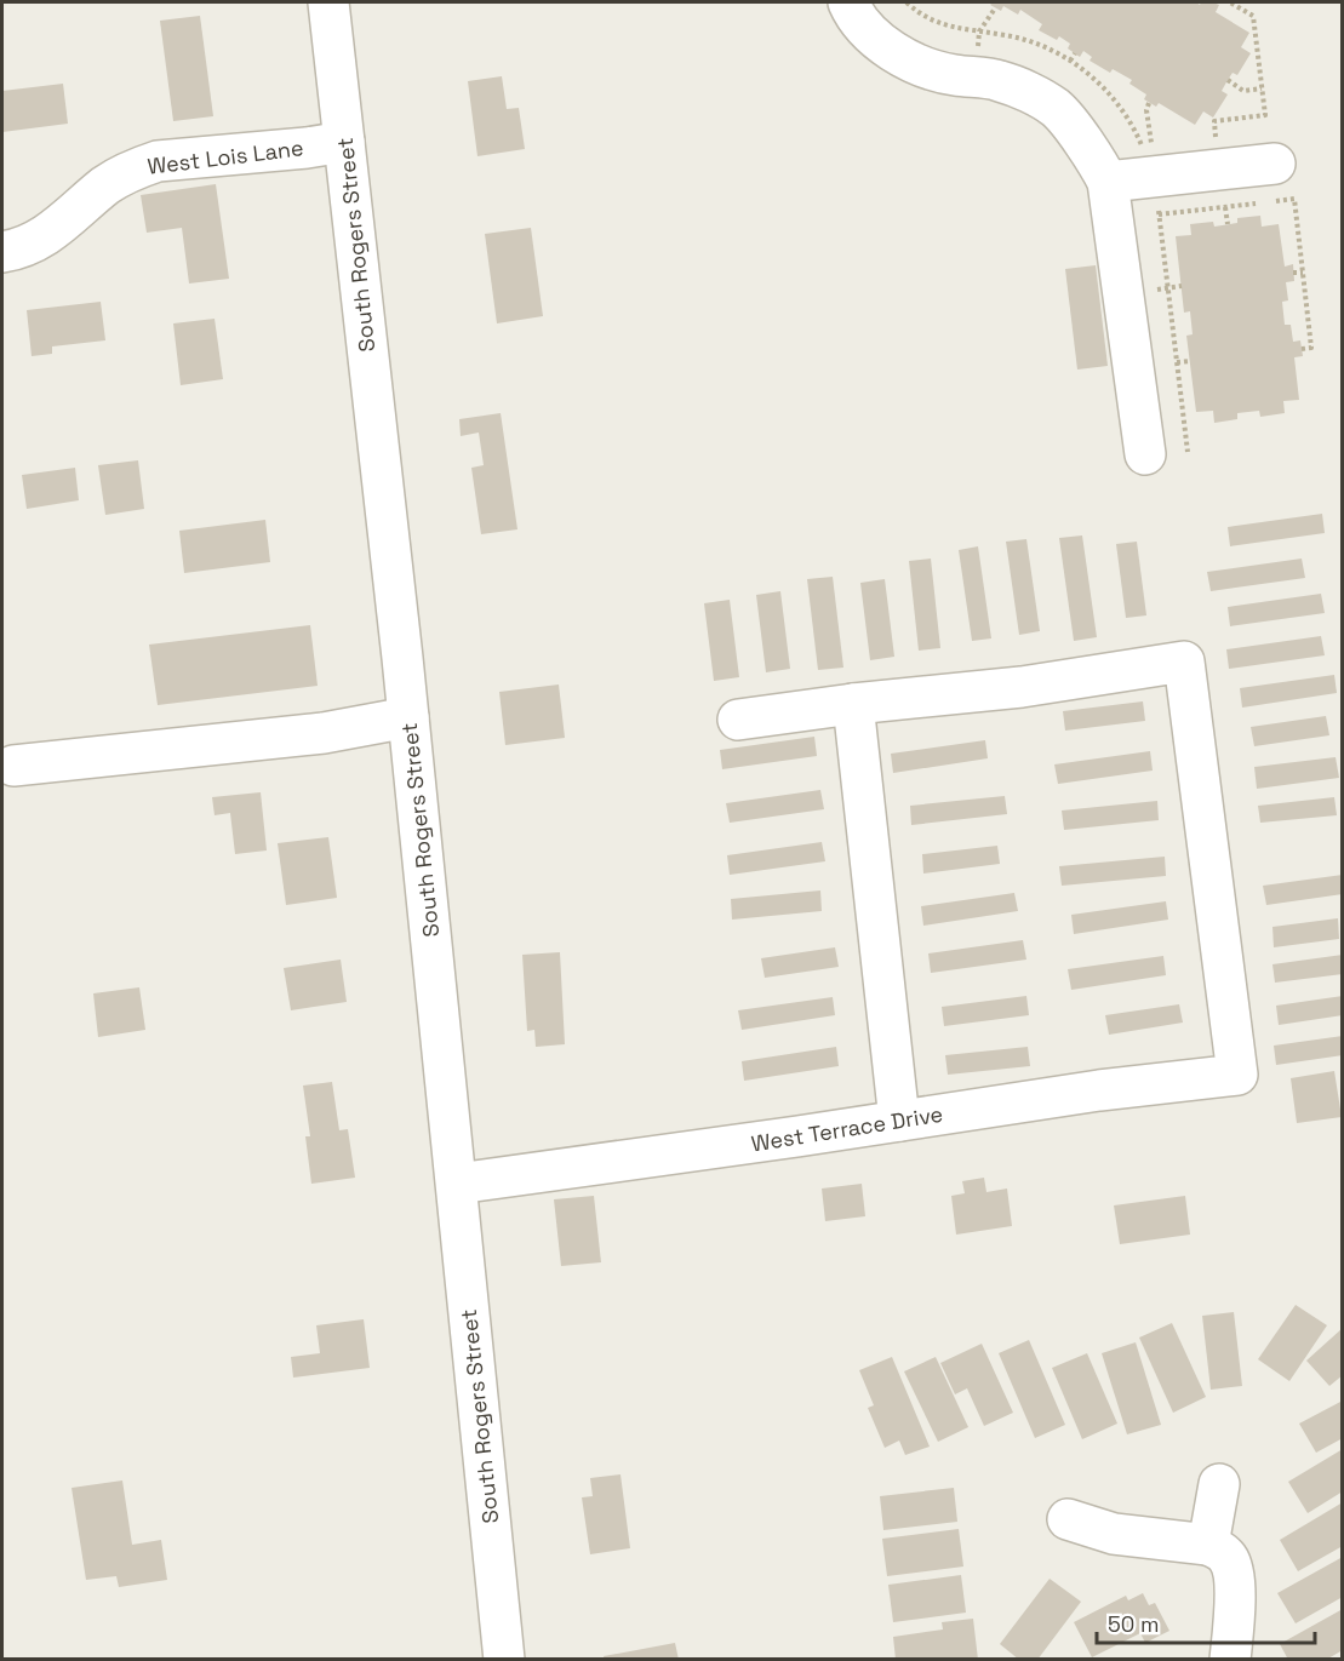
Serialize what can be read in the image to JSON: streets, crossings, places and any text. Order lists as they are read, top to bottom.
{
  "streets": {
    "street": ["West Lois Lane", "South Rogers Street", "West Terrace Drive"]
  },
  "crossings": [
    ["West Lois Lane", "South Rogers Street"],
    ["South Rogers Street", "West Terrace Drive"]
  ],
  "scale_bar": "50 m"
}
